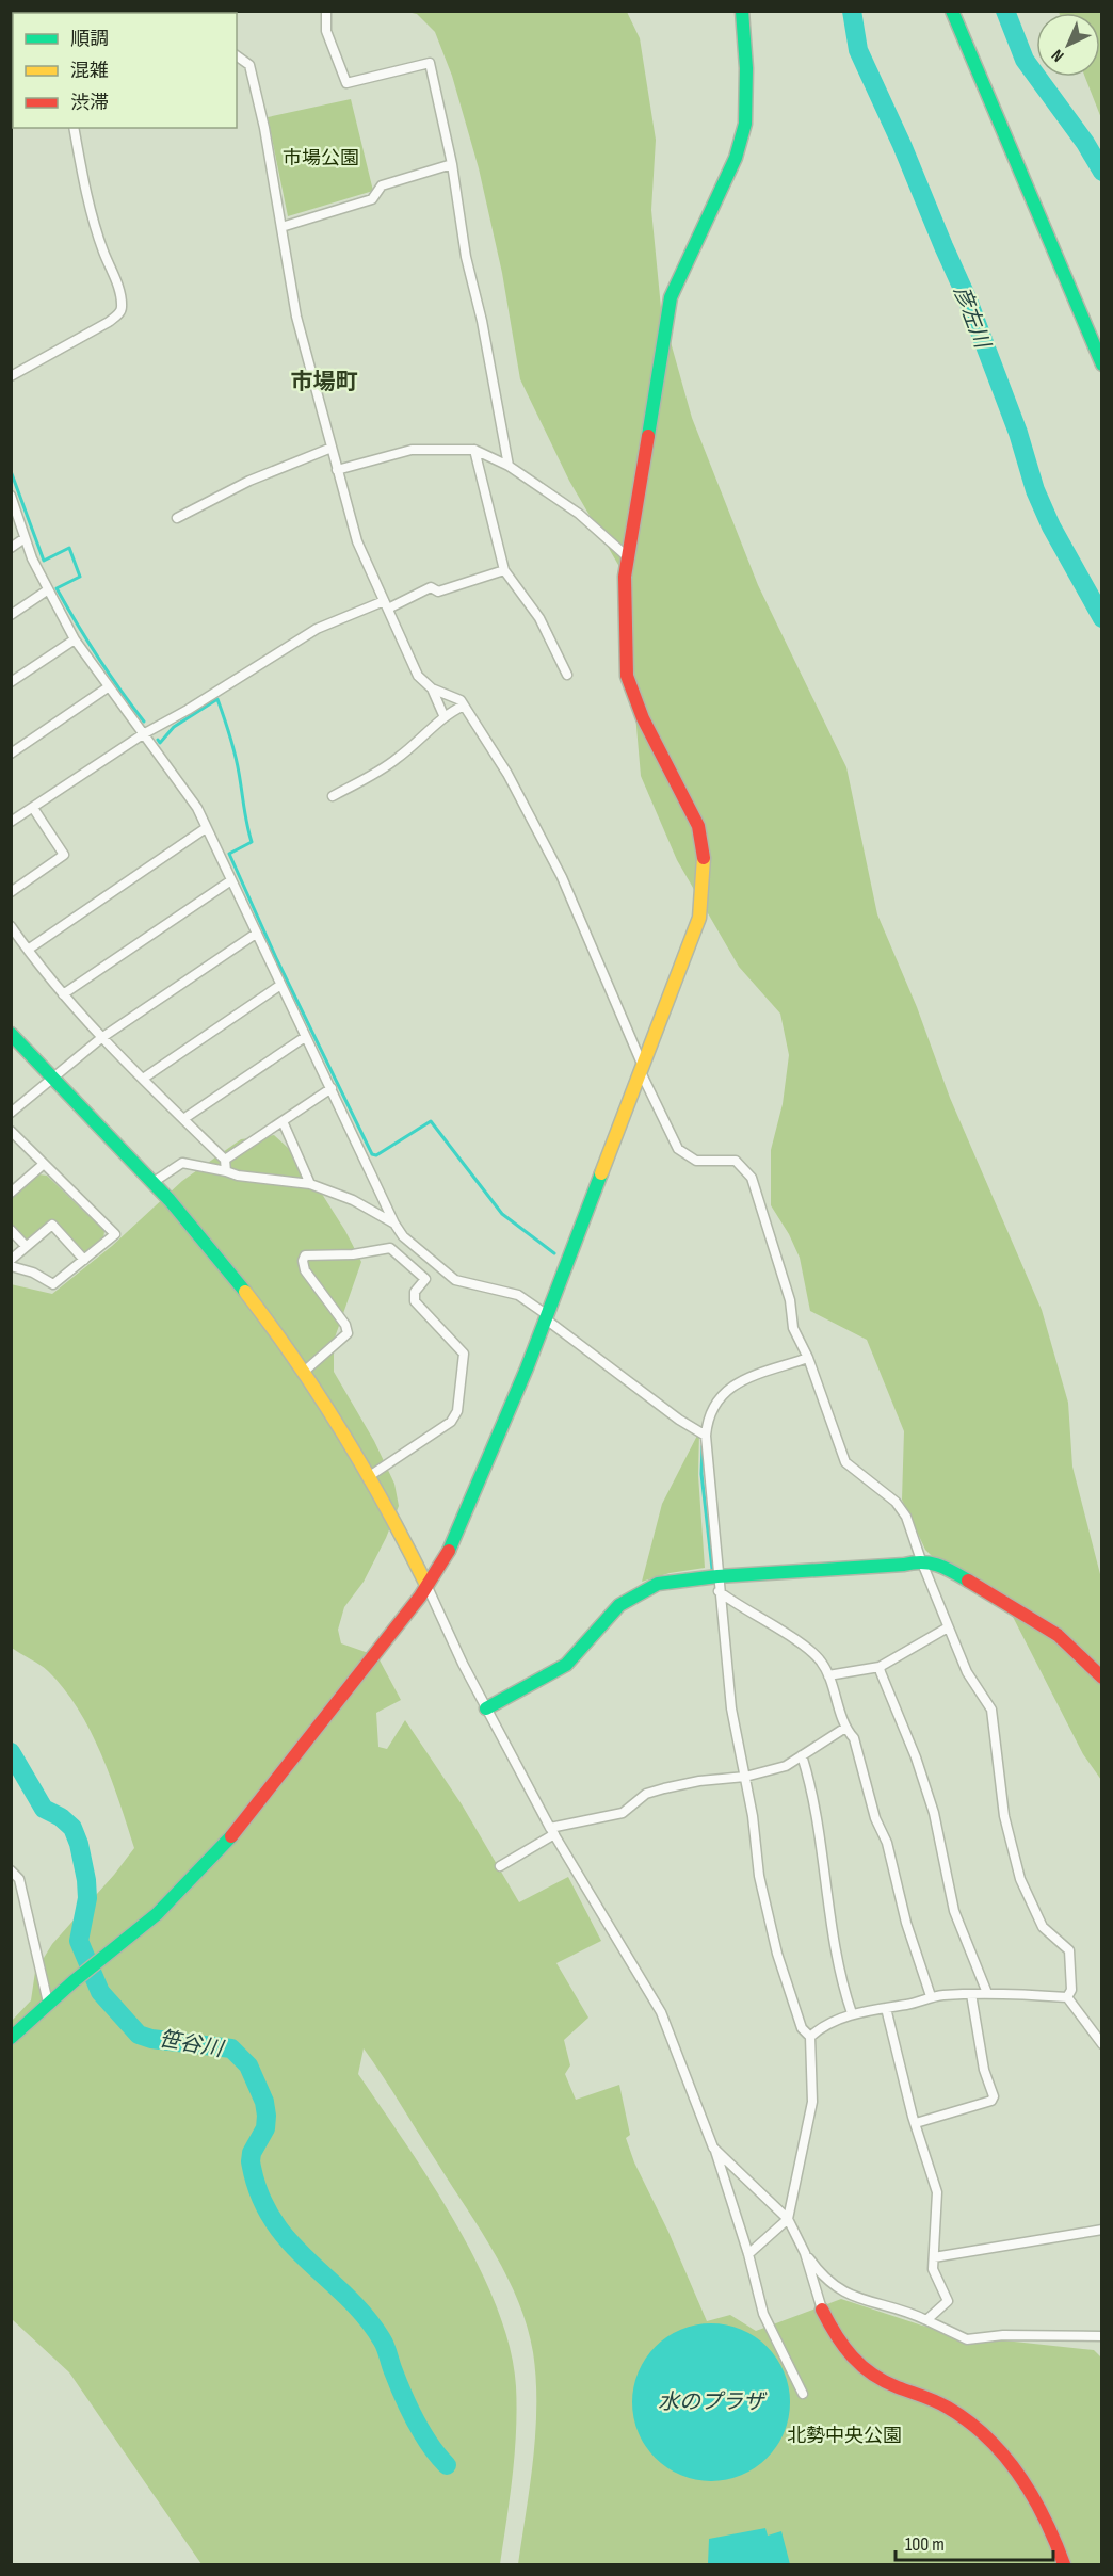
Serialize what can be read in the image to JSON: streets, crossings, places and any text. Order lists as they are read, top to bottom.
{
  "districts": ["市場町"],
  "water": ["彦左川", "笹谷川", "水のプラザ"],
  "parks": ["市場公園", "北勢中央公園"],
  "legend": ["順調", "混雑", "渋滞"],
  "scale_bar": "100 m",
  "north": "bottom left"
}
